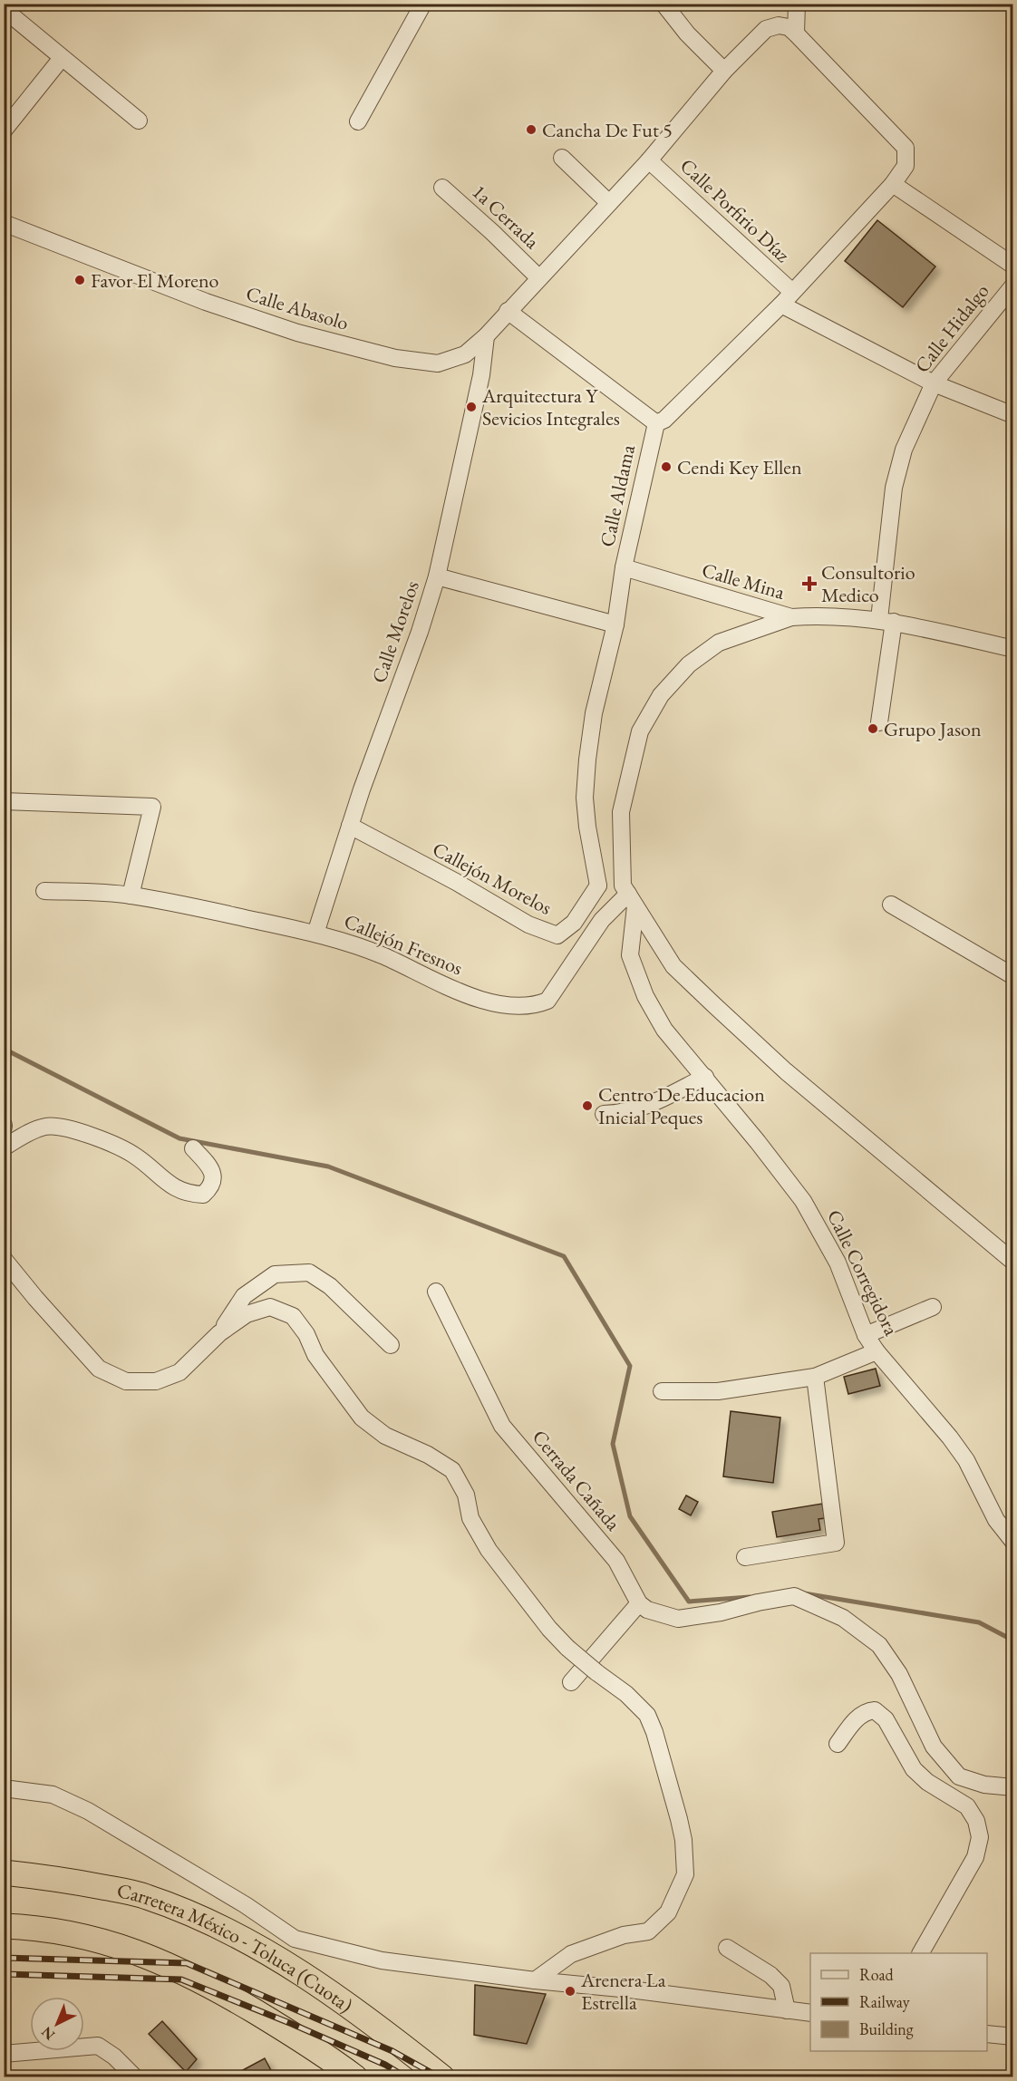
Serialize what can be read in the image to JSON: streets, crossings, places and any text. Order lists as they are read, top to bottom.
{
  "streets": {
    "highway": ["Carretera México - Toluca (Cuota)"],
    "street": [
      "Calle Porfirio Díaz",
      "1a Cerrada",
      "Calle Abasolo",
      "Calle Hidalgo",
      "Calle Aldama",
      "Calle Mina",
      "Calle Morelos",
      "Callejón Morelos",
      "Callejón Fresnos",
      "Calle Corregidora",
      "Cerrada Cañada"
    ]
  },
  "crossings": [
    ["Calle Porfirio Díaz", "Calle Abasolo"],
    ["Calle Porfirio Díaz", "Calle Hidalgo"],
    ["Calle Porfirio Díaz", "Calle Aldama"],
    ["1a Cerrada", "Calle Abasolo"],
    ["Calle Abasolo", "Calle Aldama"],
    ["Calle Abasolo", "Calle Morelos"],
    ["Calle Hidalgo", "Calle Mina"],
    ["Calle Aldama", "Calle Mina"],
    ["Calle Aldama", "Callejón Morelos"],
    ["Calle Mina", "Calle Corregidora"],
    ["Calle Morelos", "Callejón Morelos"],
    ["Calle Morelos", "Callejón Fresnos"],
    ["Callejón Fresnos", "Calle Corregidora"]
  ],
  "places": {
    "other": [
      "Cancha De Fut 5",
      "Favor El Moreno",
      "Arquitectura Y Sevicios Integrales",
      "Cendi Key Ellen",
      "Grupo Jason",
      "Centro De Educacion Inicial Peques",
      "Arenera La Estrella"
    ],
    "health": ["Consultorio Medico"]
  },
  "legend": ["Road", "Railway", "Building"],
  "north": "bottom left"
}
